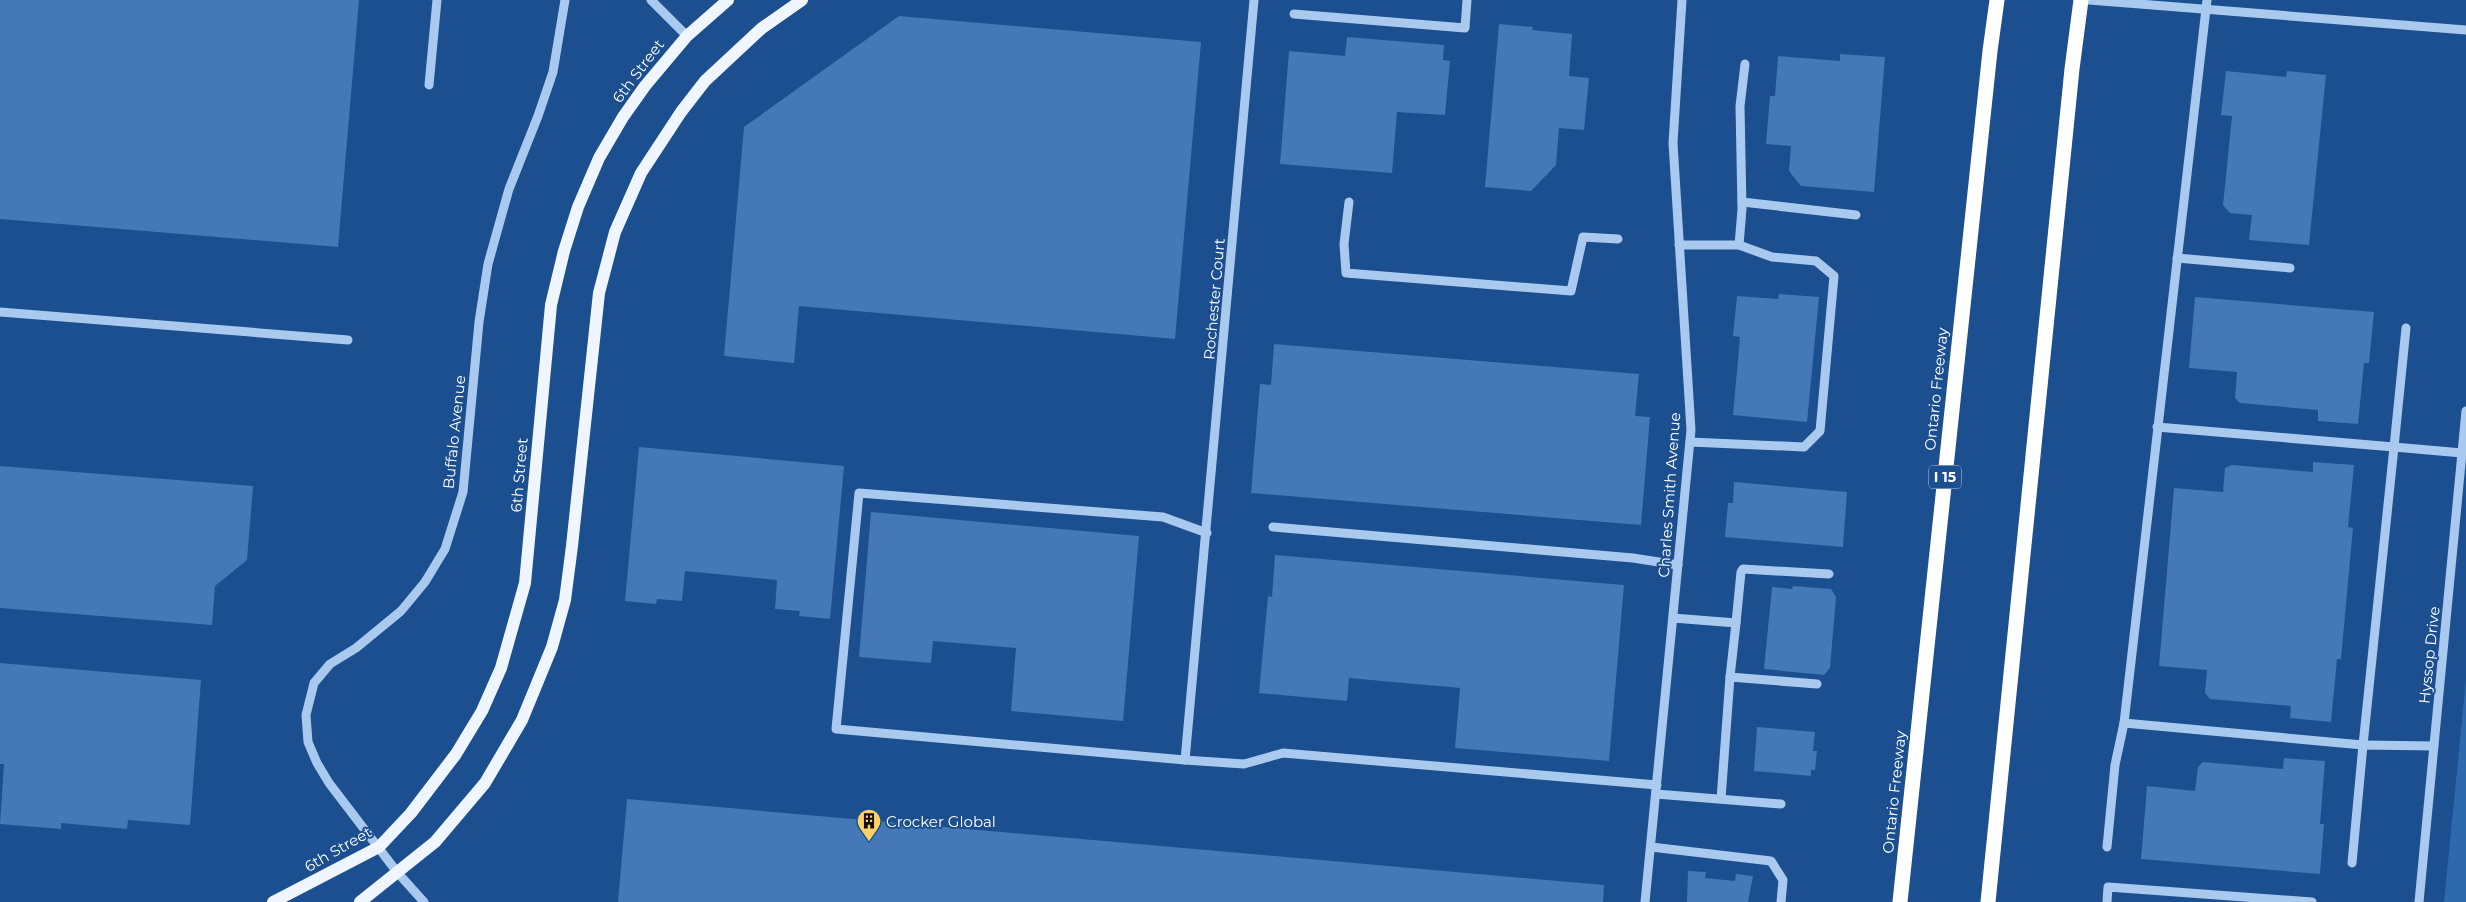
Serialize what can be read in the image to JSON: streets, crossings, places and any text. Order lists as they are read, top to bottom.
{
  "streets": {
    "highway": ["Ontario Freeway", "I 15"],
    "main road": ["6th Street"],
    "street": [
      "Rochester Court",
      "Buffalo Avenue",
      "Charles Smith Avenue",
      "Hyssop Drive"
    ]
  },
  "crossings": [
    ["6th Street", "Buffalo Avenue"]
  ],
  "places": {
    "building": ["Crocker Global"]
  }
}
